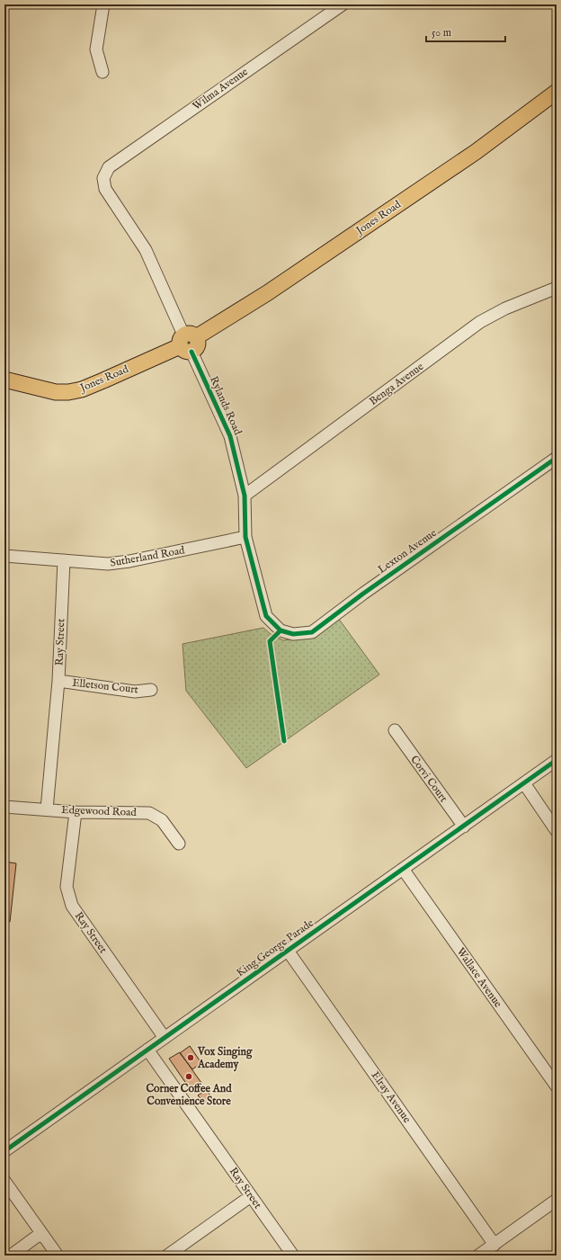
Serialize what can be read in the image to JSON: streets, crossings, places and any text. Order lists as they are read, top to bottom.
{
  "streets": {
    "main road": ["Jones Road"],
    "street": [
      "Wilma Avenue",
      "Benga Avenue",
      "Rylands Road",
      "Lexton Avenue",
      "Sutherland Road",
      "Ray Street",
      "Elletson Court",
      "Corvi Court",
      "Edgewood Road",
      "King George Parade",
      "Wallace Avenue",
      "Elray Avenue"
    ]
  },
  "crossings": [
    ["Wilma Avenue", "Rylands Road"],
    ["Jones Road", "Rylands Road"],
    ["Benga Avenue", "Rylands Road"],
    ["Rylands Road", "Lexton Avenue"],
    ["Rylands Road", "Sutherland Road"],
    ["Sutherland Road", "Ray Street"],
    ["Ray Street", "Elletson Court"],
    ["Ray Street", "Edgewood Road"],
    ["Ray Street", "King George Parade"],
    ["Corvi Court", "King George Parade"],
    ["King George Parade", "Wallace Avenue"],
    ["King George Parade", "Elray Avenue"]
  ],
  "places": ["Vox Singing Academy", "Corner Coffee And Convenience Store"],
  "scale_bar": "50 m"
}
